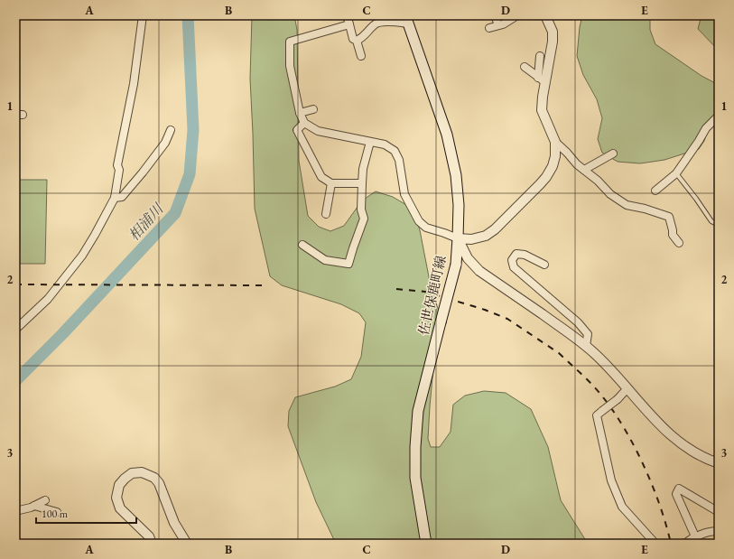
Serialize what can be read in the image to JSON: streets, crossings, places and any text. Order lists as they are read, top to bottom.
{
  "streets": {
    "main road": ["佐世保鹿町線"]
  },
  "water": ["相浦川"],
  "scale_bar": "100 m",
  "grid": {
    "columns": [
      "A",
      "B",
      "C",
      "D",
      "E"
    ],
    "rows": ["1", "2", "3"]
  }
}
